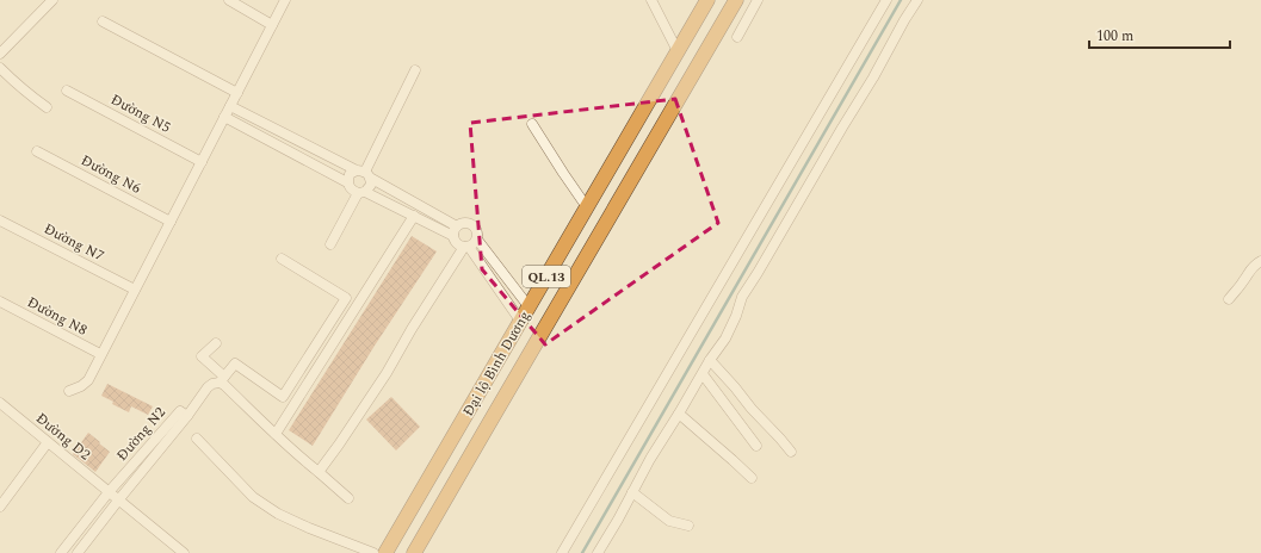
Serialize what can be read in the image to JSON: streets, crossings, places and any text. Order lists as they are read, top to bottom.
{
  "streets": {
    "highway": ["QL.13", "Đại lộ Bình Dương"],
    "street": [
      "Đường N5",
      "Đường N6",
      "Đường N7",
      "Đường N8",
      "Đường N2",
      "Đường D2"
    ]
  },
  "crossings": [
    ["Đường N2", "Đường D2"]
  ],
  "scale_bar": "100 m"
}
